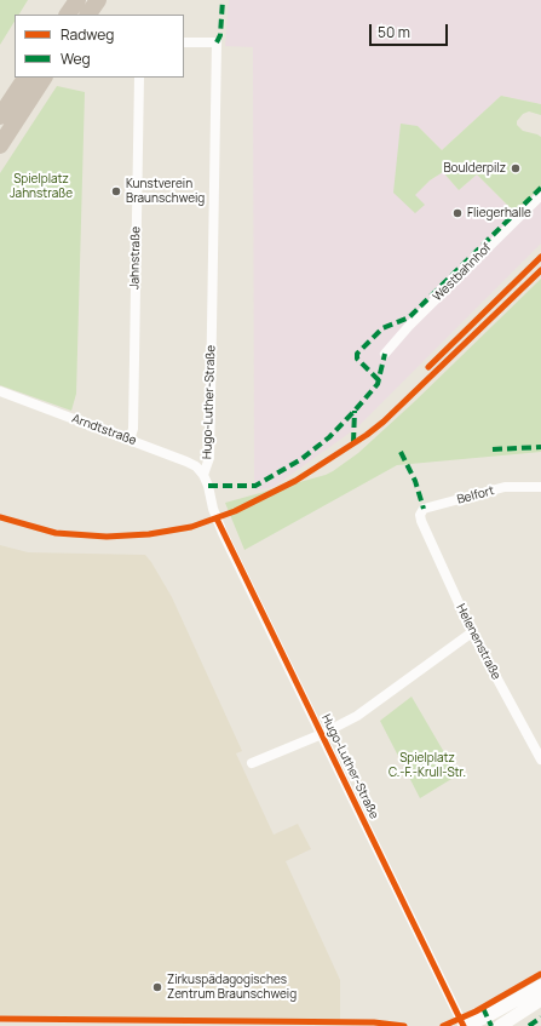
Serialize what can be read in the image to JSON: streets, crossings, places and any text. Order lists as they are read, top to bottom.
{
  "streets": {
    "street": [
      "Jahnstraße",
      "Westbahnhof",
      "Hugo-Luther-Straße",
      "Arndtstraße",
      "Belfort",
      "Helenenstraße"
    ]
  },
  "crossings": [
    ["Jahnstraße", "Arndtstraße"],
    ["Hugo-Luther-Straße", "Arndtstraße"],
    ["Belfort", "Helenenstraße"]
  ],
  "parks": ["Spielplatz Jahnstraße", "Spielplatz C.-F.-Krull-Str."],
  "places": [
    "Boulderpilz",
    "Kunstverein Braunschweig",
    "Fliegerhalle",
    "Zirkuspädagogisches Zentrum Braunschweig"
  ],
  "legend": ["Radweg", "Weg"],
  "scale_bar": "50 m"
}
